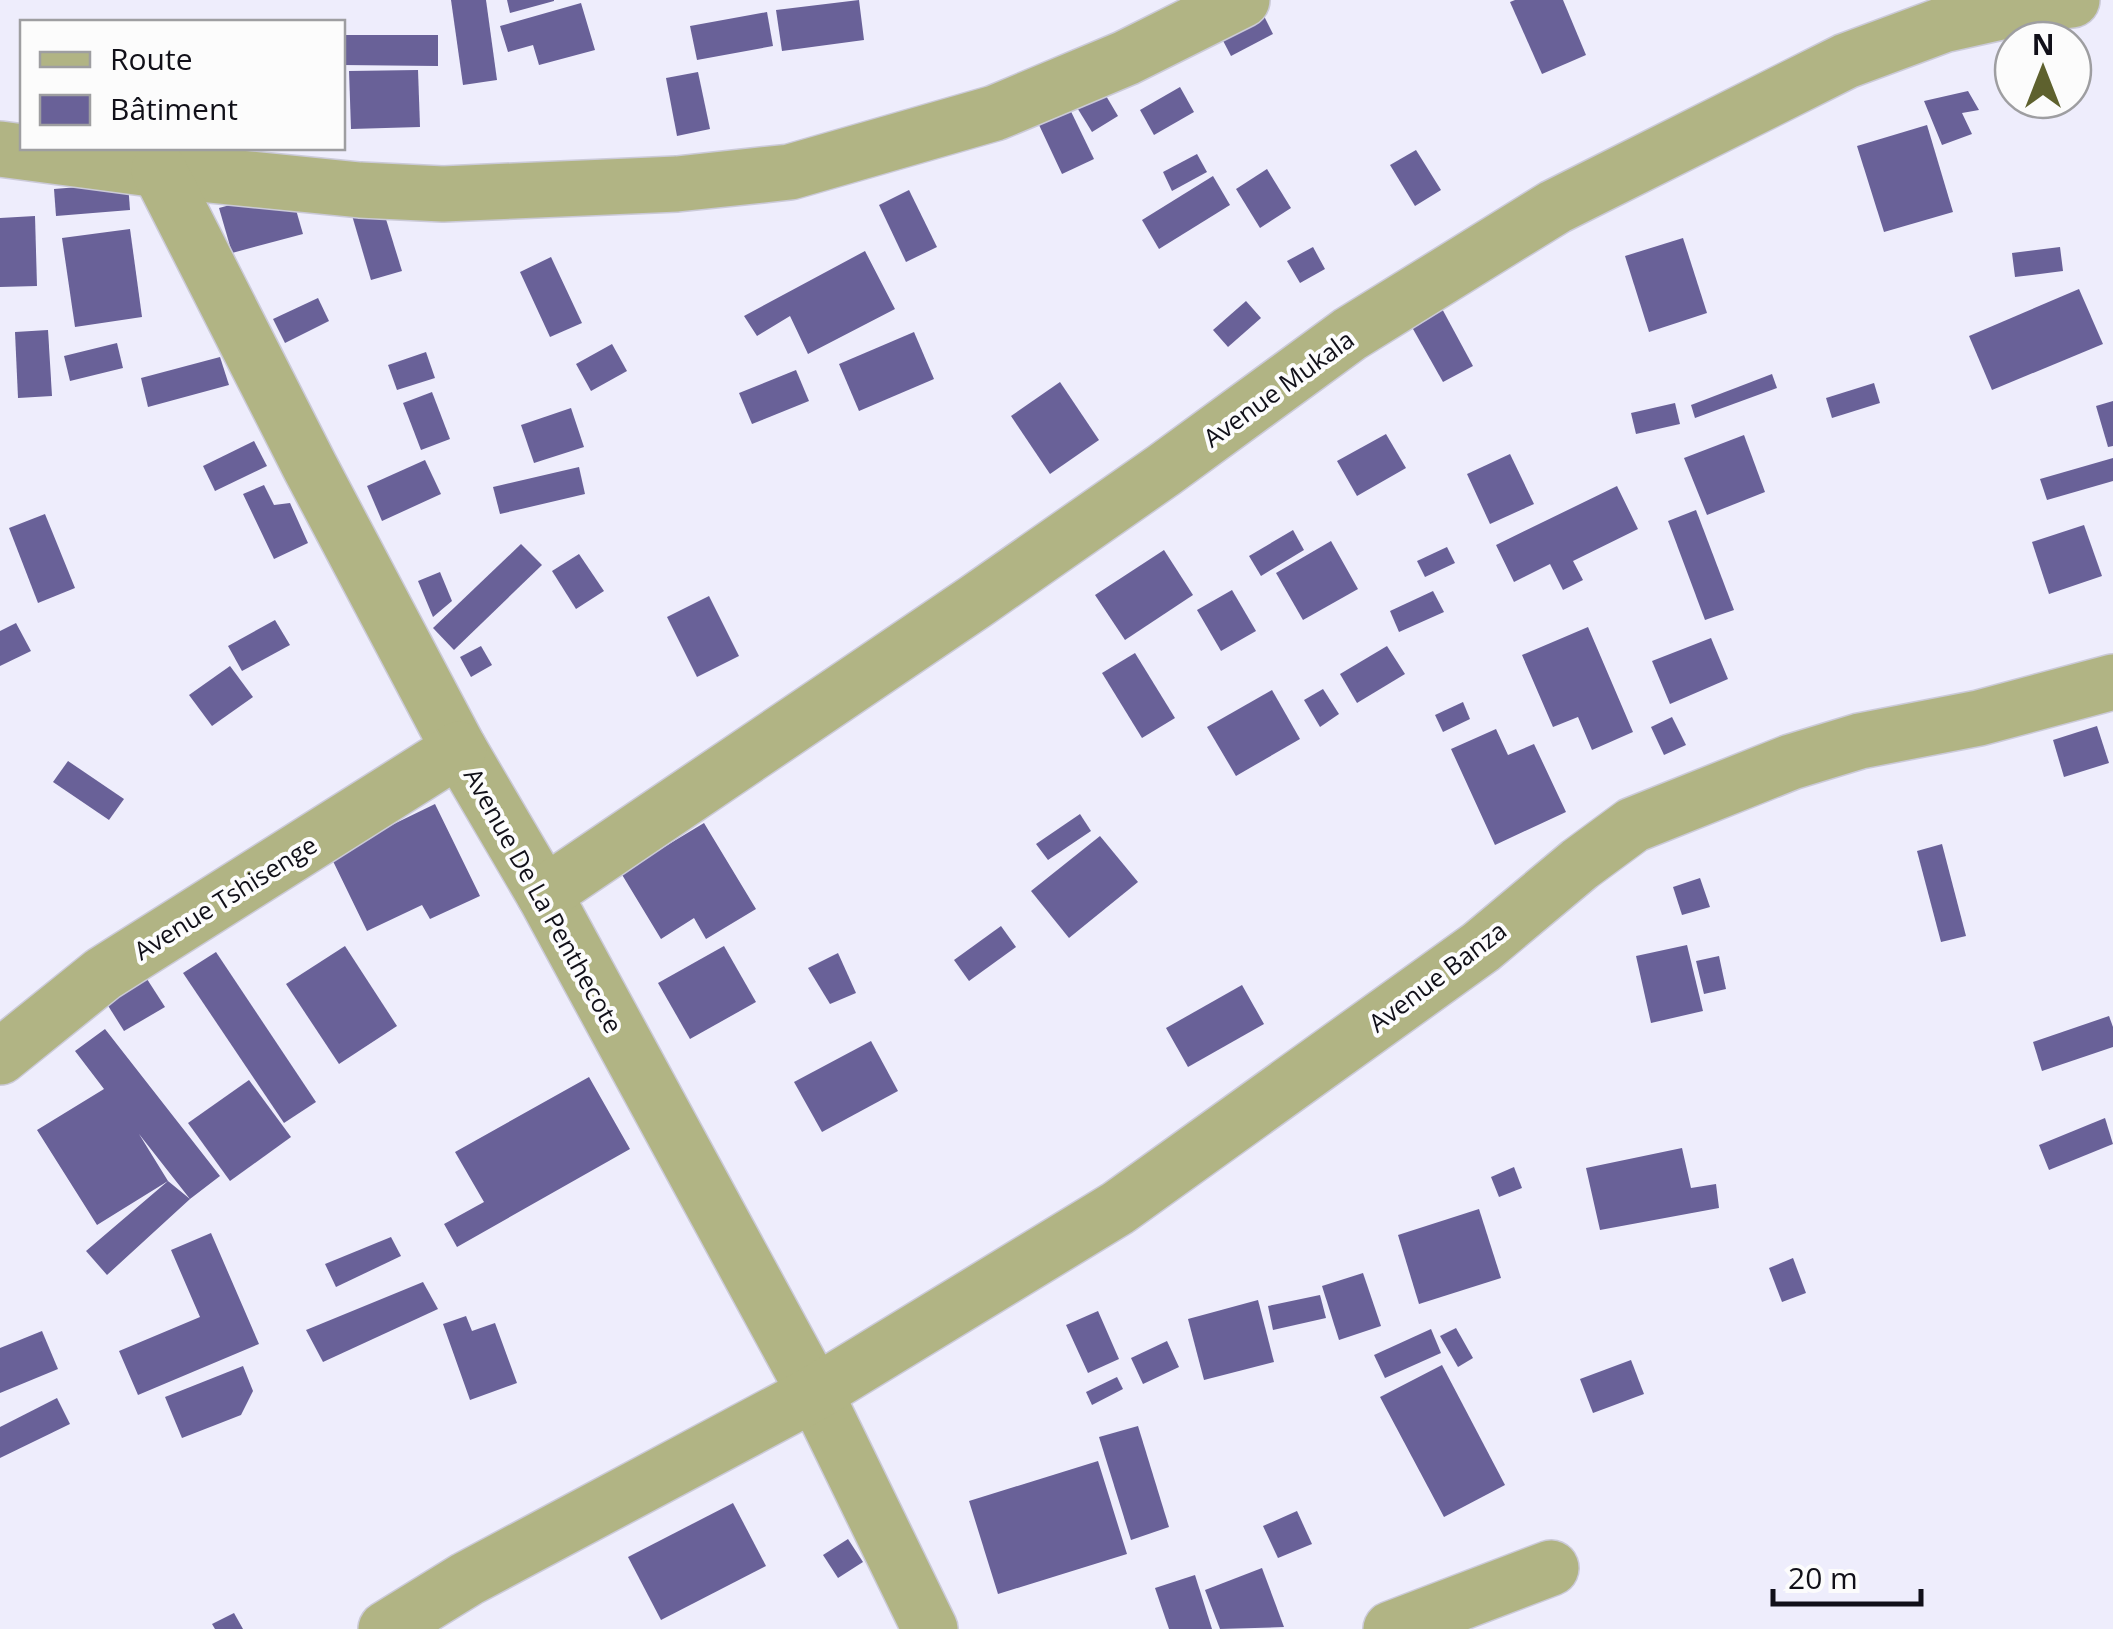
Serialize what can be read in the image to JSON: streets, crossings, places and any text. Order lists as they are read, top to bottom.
{
  "streets": {
    "street": [
      "Avenue Mukala",
      "Avenue Tshisenge",
      "Avenue De La Penthecote",
      "Avenue Banza"
    ]
  },
  "crossings": [
    ["Avenue Mukala", "Avenue De La Penthecote"],
    ["Avenue Tshisenge", "Avenue De La Penthecote"],
    ["Avenue De La Penthecote", "Avenue Banza"]
  ],
  "legend": ["Route", "Bâtiment"],
  "scale_bar": "20 m",
  "north": "top"
}
